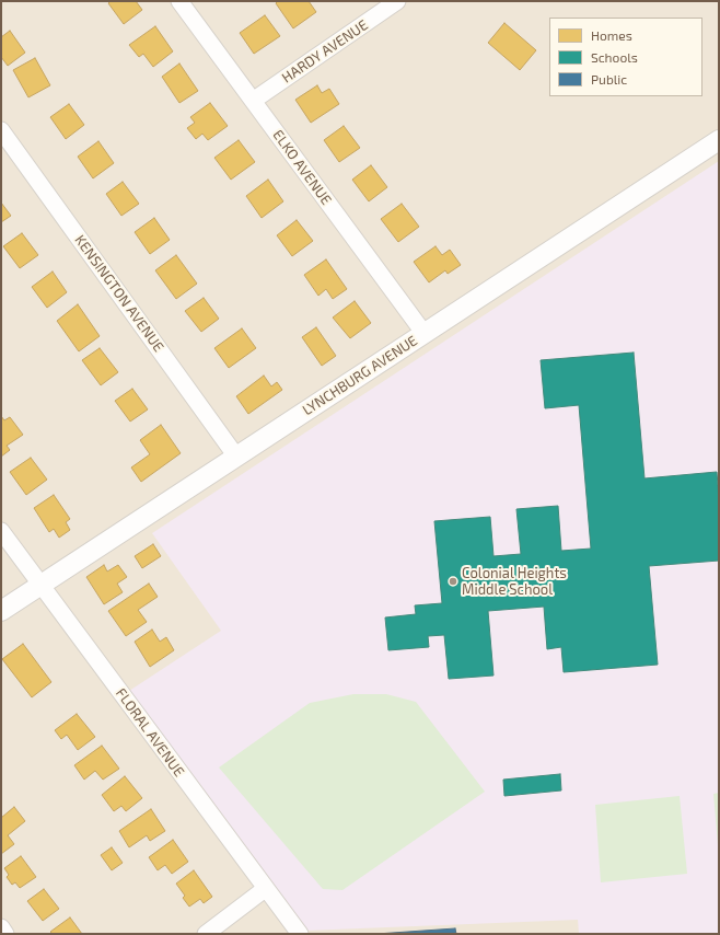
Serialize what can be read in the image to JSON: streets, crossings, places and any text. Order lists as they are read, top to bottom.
{
  "streets": {
    "street": [
      "HARDY AVENUE",
      "ELKO AVENUE",
      "KENSINGTON AVENUE",
      "LYNCHBURG AVENUE",
      "FLORAL AVENUE"
    ]
  },
  "crossings": [
    ["HARDY AVENUE", "ELKO AVENUE"],
    ["ELKO AVENUE", "LYNCHBURG AVENUE"],
    ["KENSINGTON AVENUE", "LYNCHBURG AVENUE"],
    ["LYNCHBURG AVENUE", "FLORAL AVENUE"]
  ],
  "places": ["Colonial Heights Middle School"],
  "legend": ["Homes", "Schools", "Public"]
}
